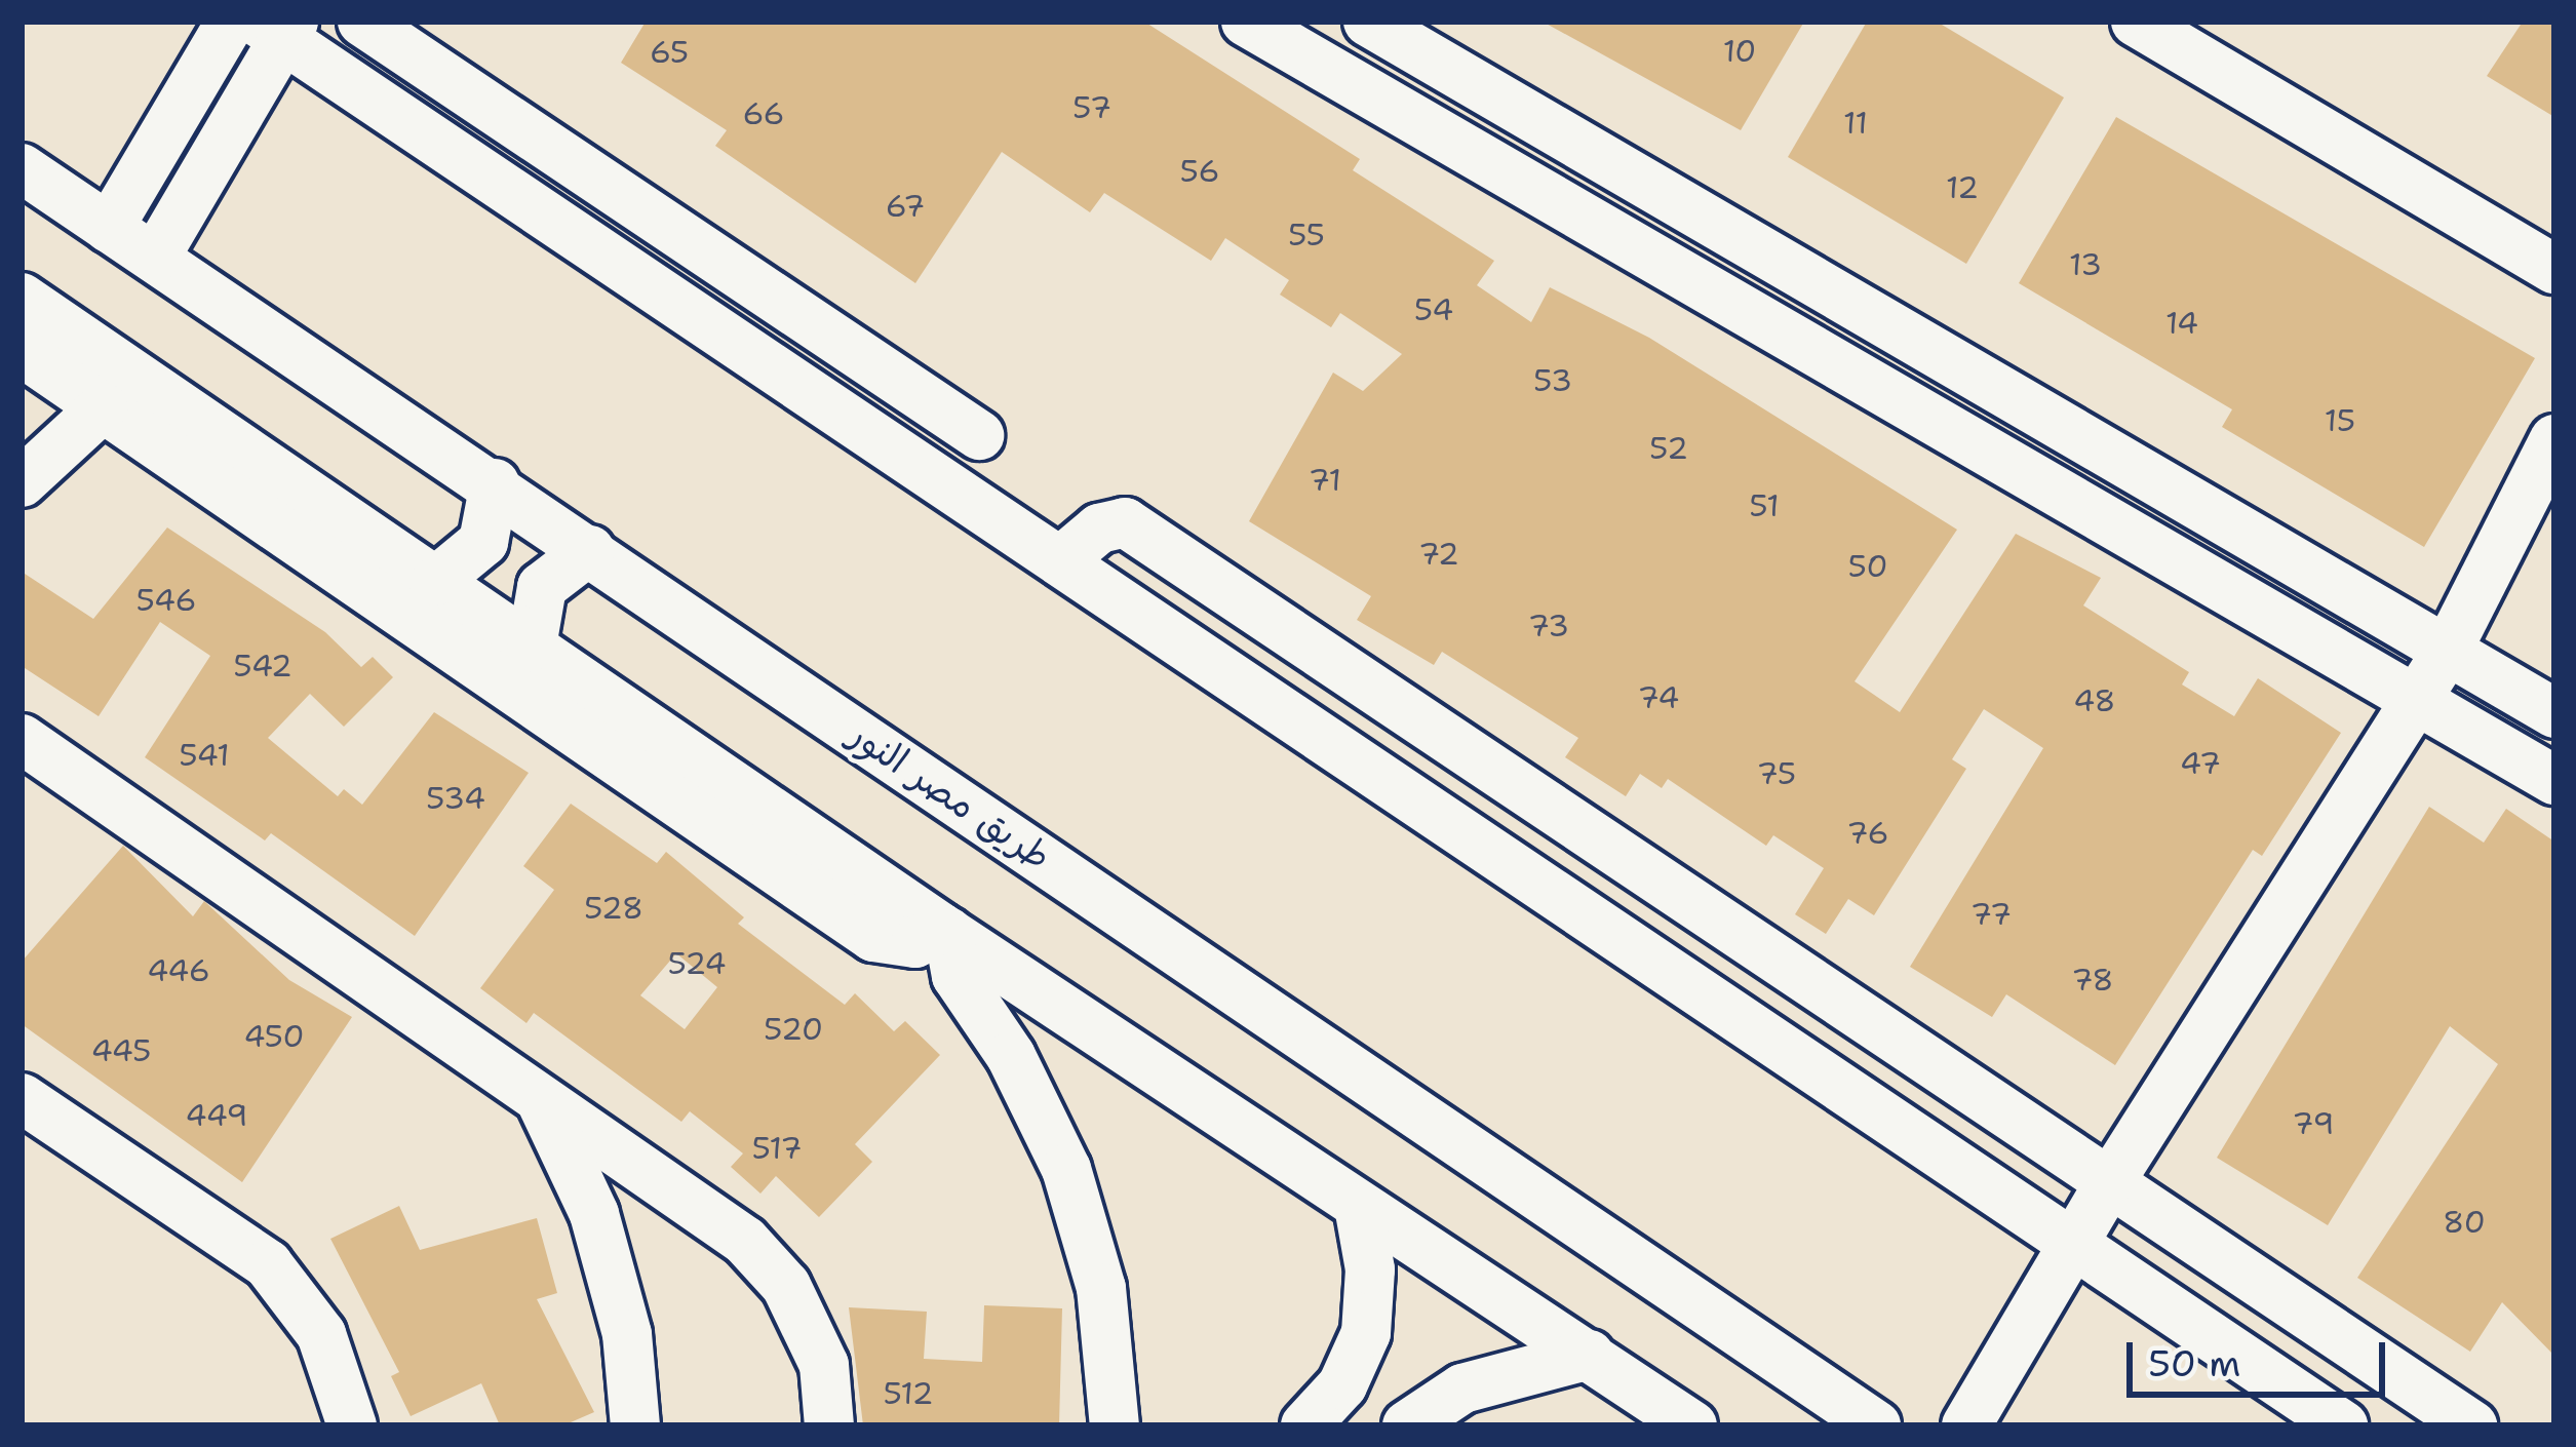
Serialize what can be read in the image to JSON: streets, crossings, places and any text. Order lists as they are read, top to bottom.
{
  "streets": {
    "street": ["طريق مصر النور"]
  },
  "house_numbers": [
    "10",
    "65",
    "57",
    "66",
    "11",
    "56",
    "12",
    "67",
    "55",
    "13",
    "54",
    "14",
    "53",
    "15",
    "52",
    "71",
    "51",
    "72",
    "50",
    "546",
    "73",
    "542",
    "74",
    "48",
    "541",
    "47",
    "75",
    "534",
    "76",
    "528",
    "77",
    "524",
    "446",
    "78",
    "520",
    "450",
    "445",
    "449",
    "79",
    "517",
    "80",
    "512"
  ],
  "scale_bar": "50 m"
}
